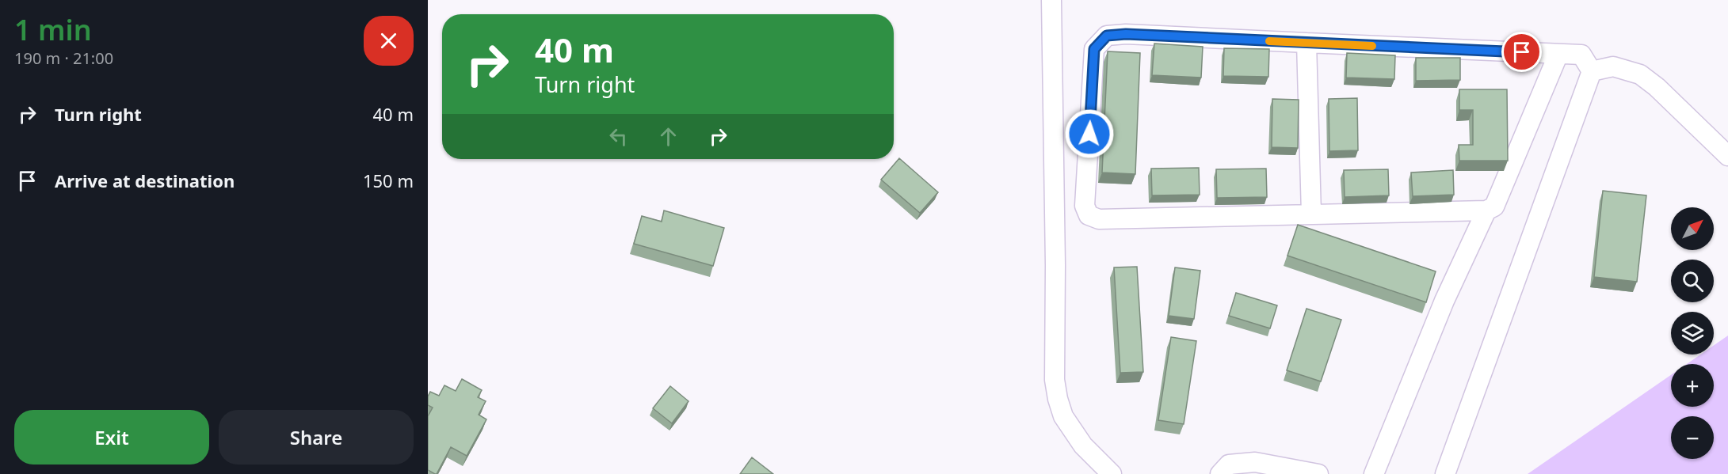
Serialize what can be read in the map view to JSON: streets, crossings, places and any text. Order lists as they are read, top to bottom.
{
  "north": "top right",
  "page": {
    "heading": ["1 min", "190 m · 21:00"],
    "turn": ["40 m", "Turn right"],
    "list": [
      {
        "name": "Turn right",
        "value": "40 m"
      },
      {
        "name": "Arrive at destination",
        "value": "150 m"
      }
    ],
    "map_buttons": ["+", "−"],
    "buttons": ["Exit", "Share"]
  }
}
